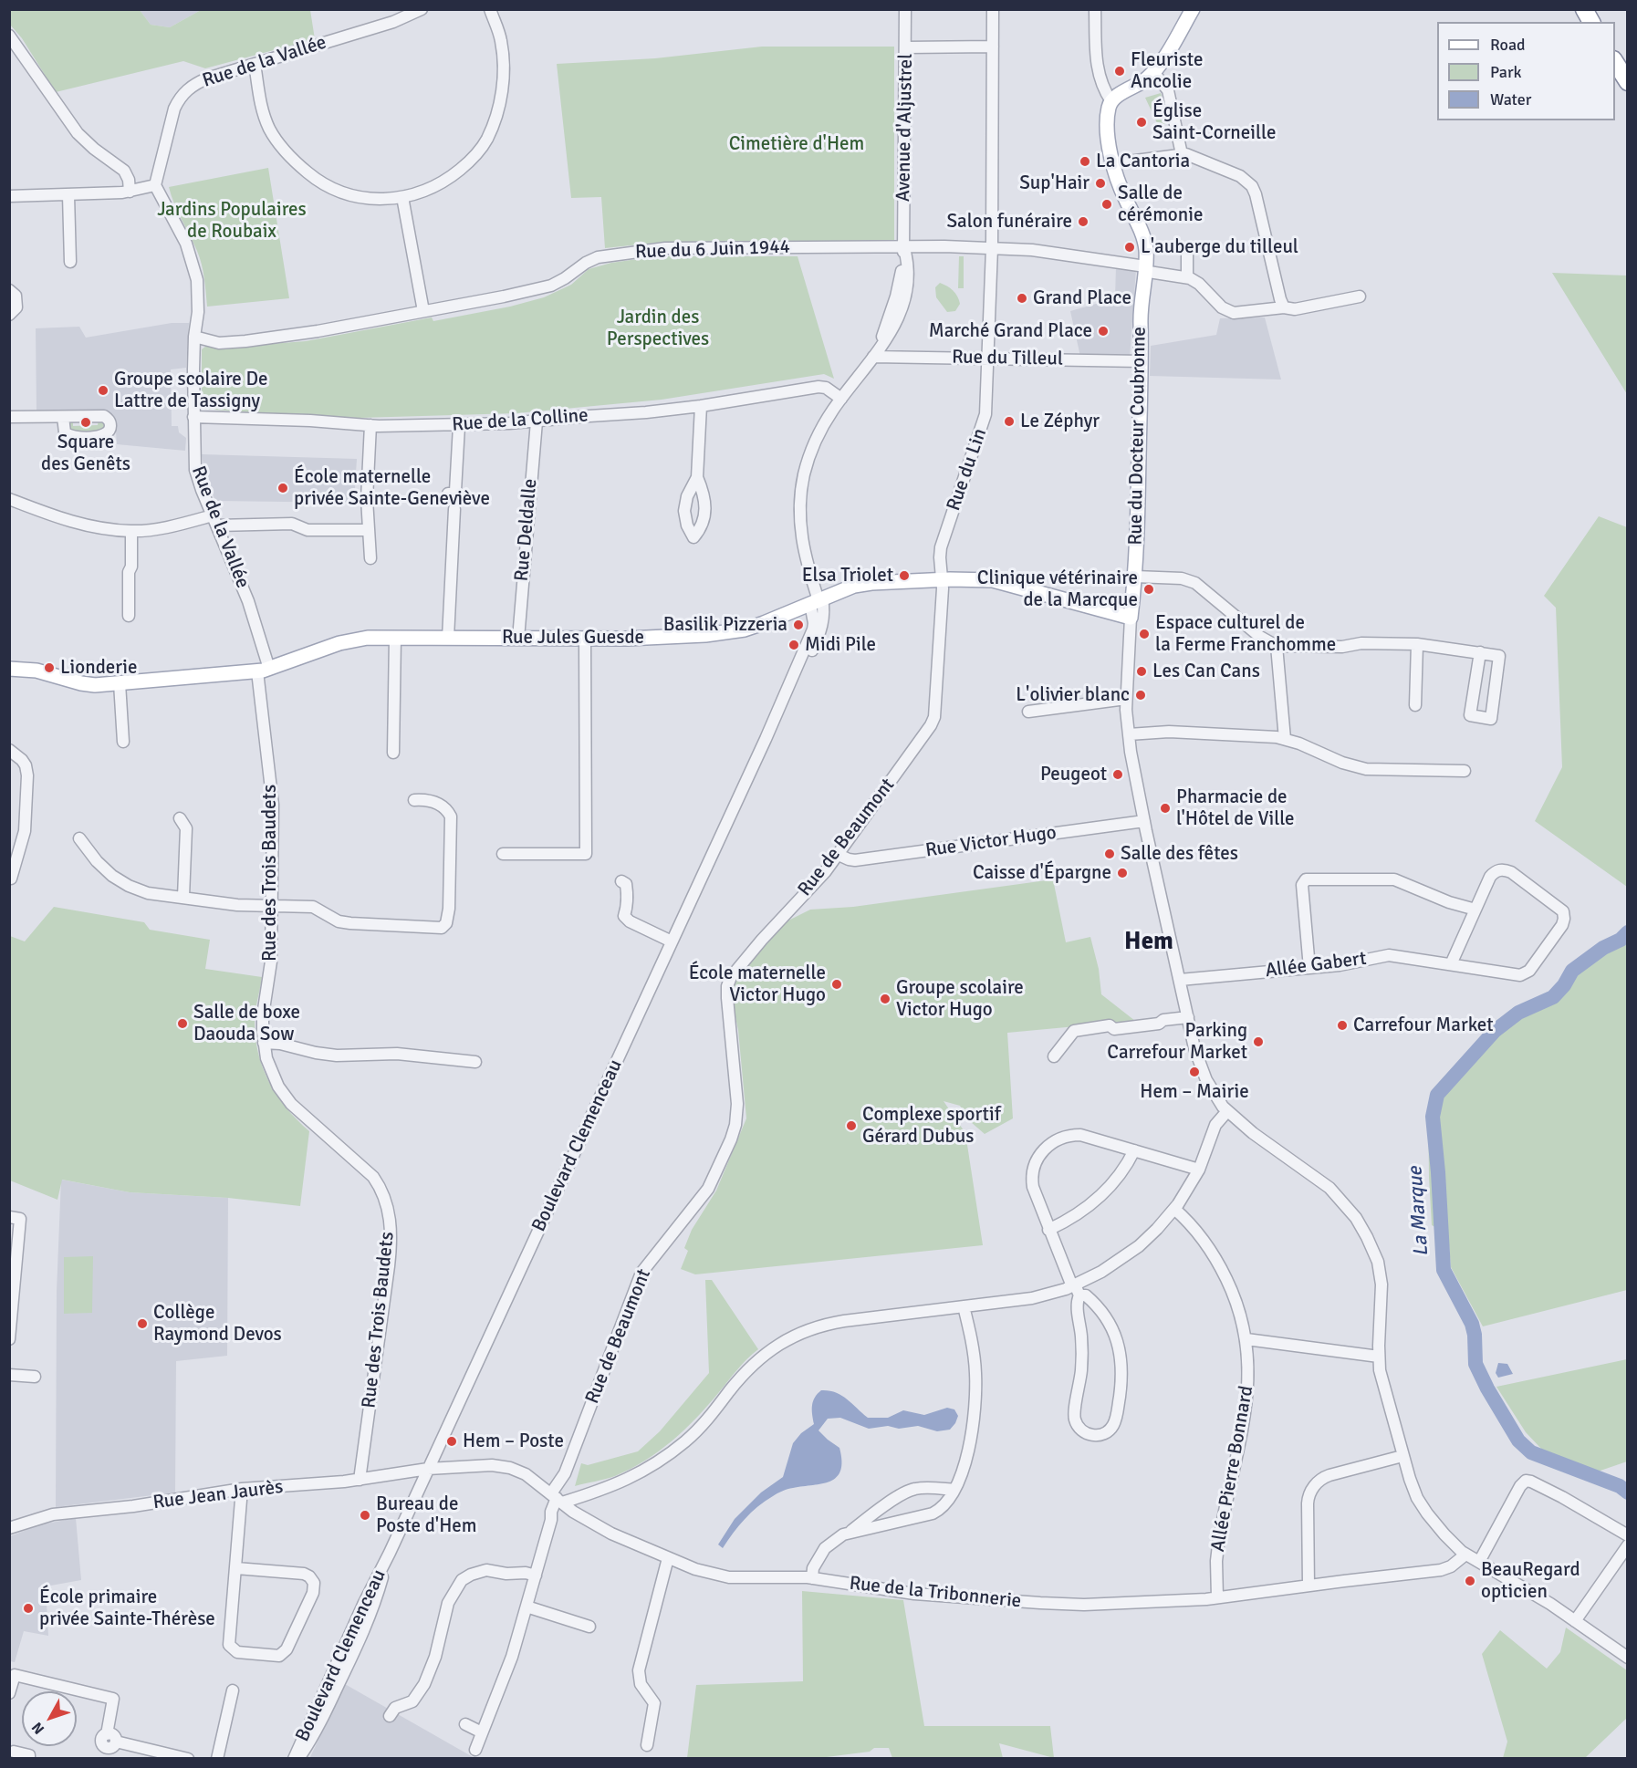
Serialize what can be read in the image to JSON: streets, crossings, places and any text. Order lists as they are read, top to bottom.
{
  "streets": {
    "main road": ["Rue du Docteur Coubronne", "Rue Jules Guesde"],
    "street": [
      "Rue de la Vallée",
      "Avenue d'Aljustrel",
      "Rue du 6 Juin 1944",
      "Rue du Tilleul",
      "Rue de la Colline",
      "Rue du Lin",
      "Rue Deldalle",
      "Rue de Beaumont",
      "Rue Victor Hugo",
      "Rue des Trois Baudets",
      "Allée Gabert",
      "Boulevard Clemenceau",
      "Allée Pierre Bonnard",
      "Rue Jean Jaurès",
      "Rue de la Tribonnerie"
    ]
  },
  "crossings": [
    ["Rue de la Vallée", "Rue du 6 Juin 1944"],
    ["Rue de la Vallée", "Rue de la Colline"],
    ["Rue de la Vallée", "Rue Jules Guesde"],
    ["Rue de la Vallée", "Rue des Trois Baudets"],
    ["Avenue d'Aljustrel", "Rue du 6 Juin 1944"],
    ["Avenue d'Aljustrel", "Rue du Tilleul"],
    ["Avenue d'Aljustrel", "Rue de la Colline"],
    ["Avenue d'Aljustrel", "Rue Jules Guesde"],
    ["Avenue d'Aljustrel", "Boulevard Clemenceau"],
    ["Rue du 6 Juin 1944", "Rue du Docteur Coubronne"],
    ["Rue du 6 Juin 1944", "Rue du Lin"],
    ["Rue du Tilleul", "Rue du Docteur Coubronne"],
    ["Rue du Tilleul", "Rue du Lin"],
    ["Rue de la Colline", "Rue Deldalle"],
    ["Rue du Docteur Coubronne", "Rue Jules Guesde"],
    ["Rue du Lin", "Rue Jules Guesde"],
    ["Rue du Lin", "Rue de Beaumont"],
    ["Rue Deldalle", "Rue Jules Guesde"],
    ["Rue Jules Guesde", "Rue de Beaumont"],
    ["Rue Jules Guesde", "Rue des Trois Baudets"],
    ["Rue Jules Guesde", "Boulevard Clemenceau"],
    ["Rue de Beaumont", "Rue Victor Hugo"],
    ["Rue de Beaumont", "Rue de la Tribonnerie"],
    ["Rue des Trois Baudets", "Rue Jean Jaurès"],
    ["Boulevard Clemenceau", "Rue Jean Jaurès"],
    ["Boulevard Clemenceau", "Rue de la Tribonnerie"],
    ["Allée Pierre Bonnard", "Rue de la Tribonnerie"],
    ["Rue Jean Jaurès", "Rue de la Tribonnerie"]
  ],
  "districts": ["Hem"],
  "water": ["La Marque"],
  "parks": ["Cimetière d'Hem", "Jardins Populaires de Roubaix", "Jardin des Perspectives"],
  "places": [
    "Fleuriste Ancolie",
    "Église Saint-Corneille",
    "La Cantoria",
    "Sup'Hair",
    "Salle de cérémonie",
    "Salon funéraire",
    "L'auberge du tilleul",
    "Grand Place",
    "Marché Grand Place",
    "Groupe scolaire De Lattre de Tassigny",
    "Le Zéphyr",
    "Square des Genêts",
    "École maternelle privée Sainte-Geneviève",
    "Elsa Triolet",
    "Clinique vétérinaire de la Marcque",
    "Basilik Pizzeria",
    "Espace culturel de la Ferme Franchomme",
    "Midi Pile",
    "Lionderie",
    "Les Can Cans",
    "L'olivier blanc",
    "Peugeot",
    "Pharmacie de l'Hôtel de Ville",
    "Salle des fêtes",
    "Caisse d'Épargne",
    "École maternelle Victor Hugo",
    "Groupe scolaire Victor Hugo",
    "Salle de boxe Daouda Sow",
    "Carrefour Market",
    "Parking Carrefour Market",
    "Hem – Mairie",
    "Complexe sportif Gérard Dubus",
    "Collège Raymond Devos",
    "Hem – Poste",
    "Bureau de Poste d'Hem",
    "BeauRegard opticien",
    "École primaire privée Sainte-Thérèse"
  ],
  "legend": ["Road", "Park", "Water"],
  "north": "bottom left"
}
